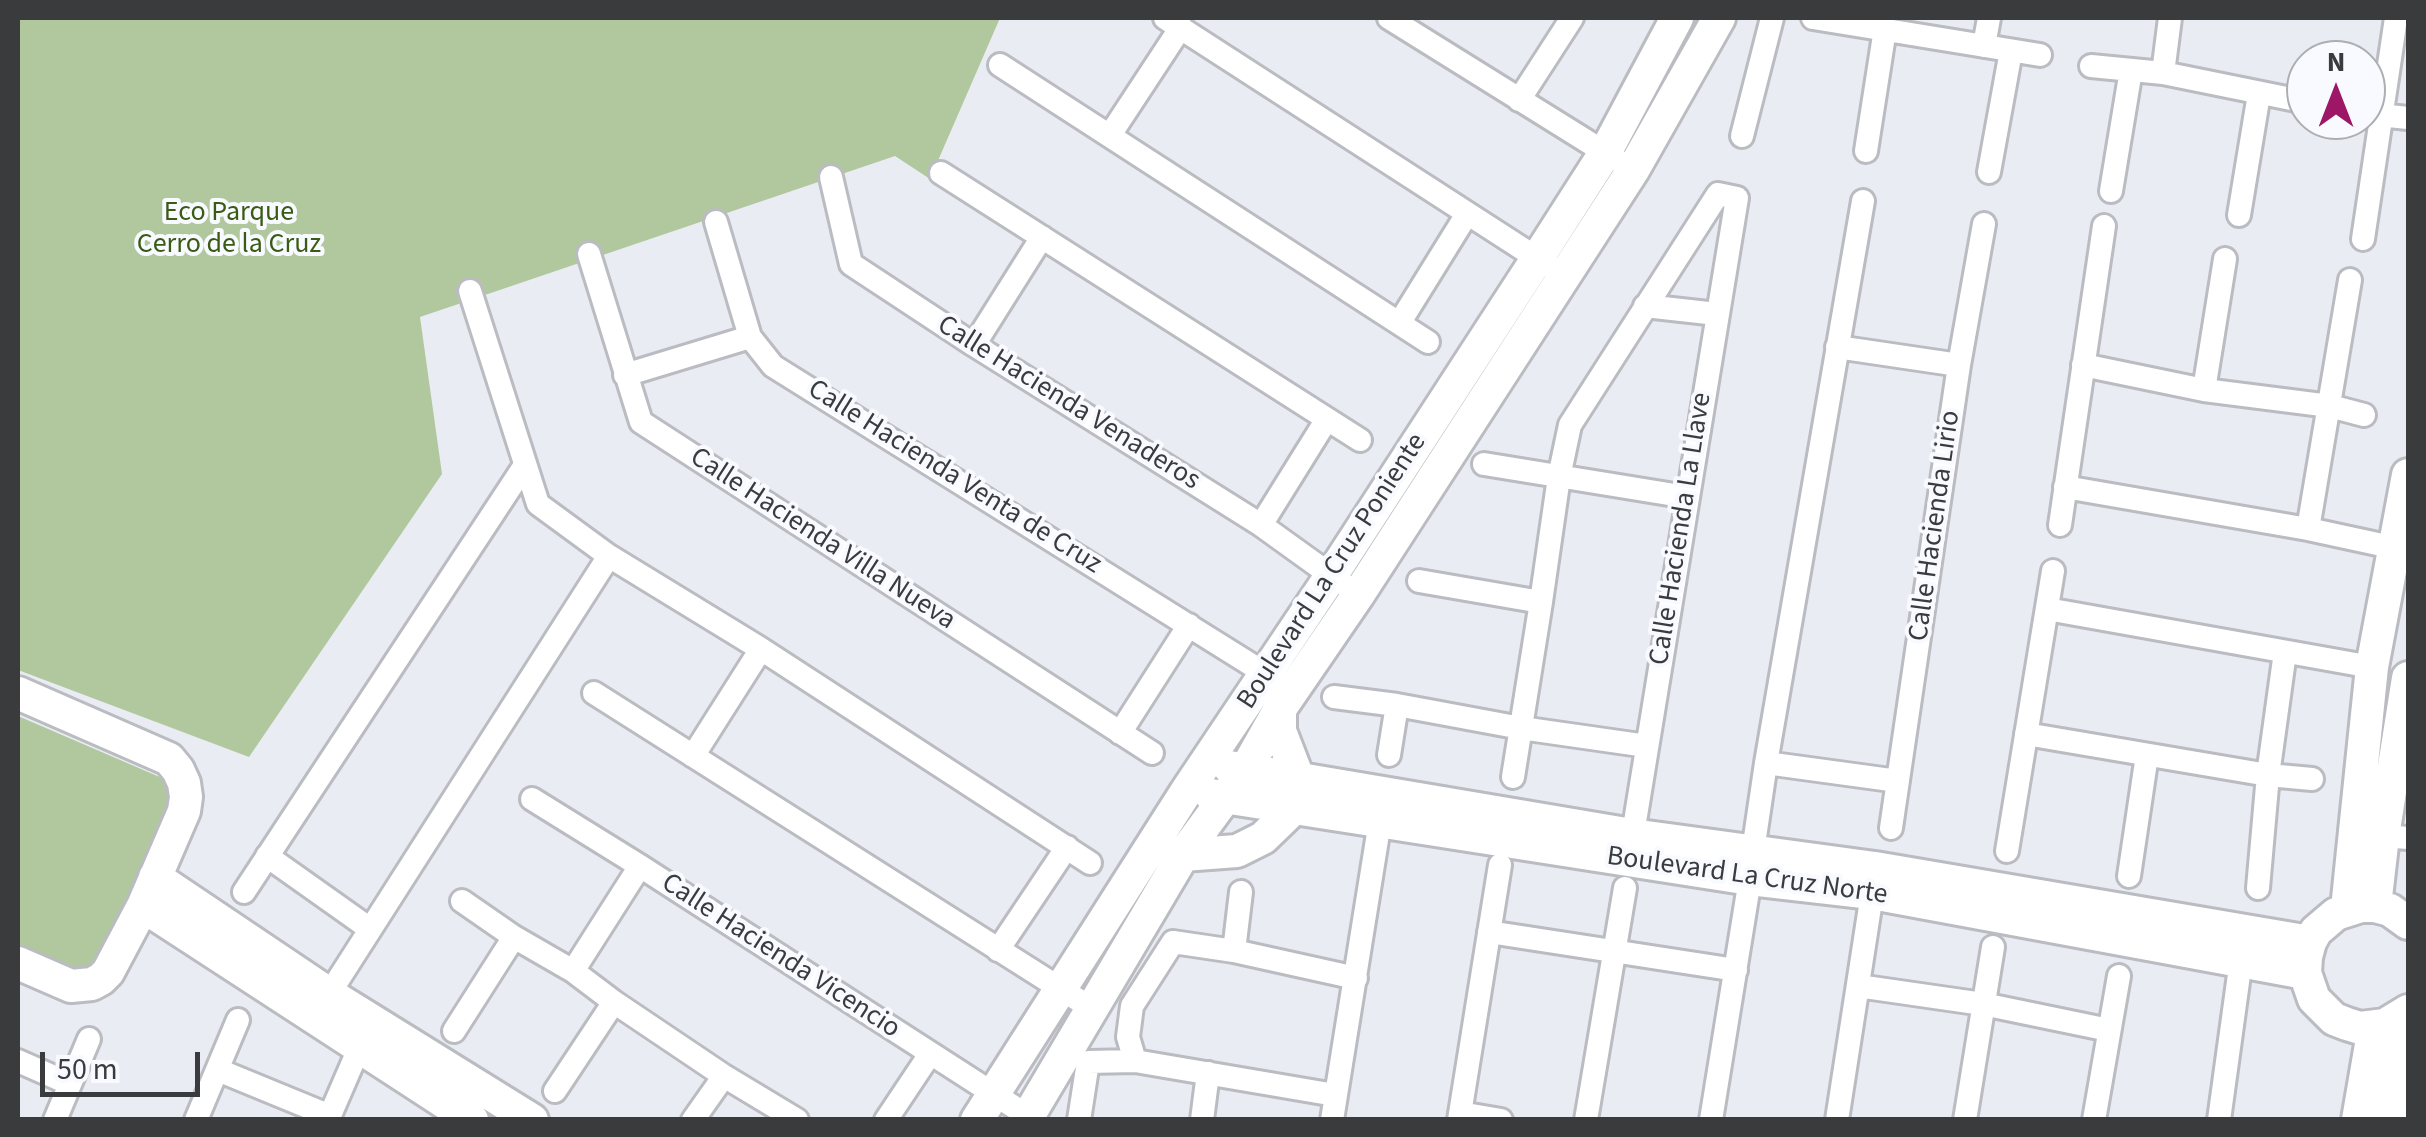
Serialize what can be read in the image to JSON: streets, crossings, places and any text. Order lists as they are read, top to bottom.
{
  "streets": {
    "street": [
      "Calle Hacienda Venaderos",
      "Calle Hacienda Venta de Cruz",
      "Calle Hacienda Lirio",
      "Calle Hacienda La Llave",
      "Calle Hacienda Villa Nueva",
      "Boulevard La Cruz Poniente",
      "Boulevard La Cruz Norte",
      "Calle Hacienda Vicencio"
    ]
  },
  "crossings": [
    ["Calle Hacienda Venaderos", "Boulevard La Cruz Poniente"],
    ["Calle Hacienda Venta de Cruz", "Boulevard La Cruz Poniente"],
    ["Calle Hacienda La Llave", "Boulevard La Cruz Norte"],
    ["Boulevard La Cruz Poniente", "Boulevard La Cruz Norte"],
    ["Boulevard La Cruz Poniente", "Calle Hacienda Vicencio"]
  ],
  "parks": ["Eco Parque Cerro de la Cruz"],
  "scale_bar": "50 m",
  "north": "top"
}
